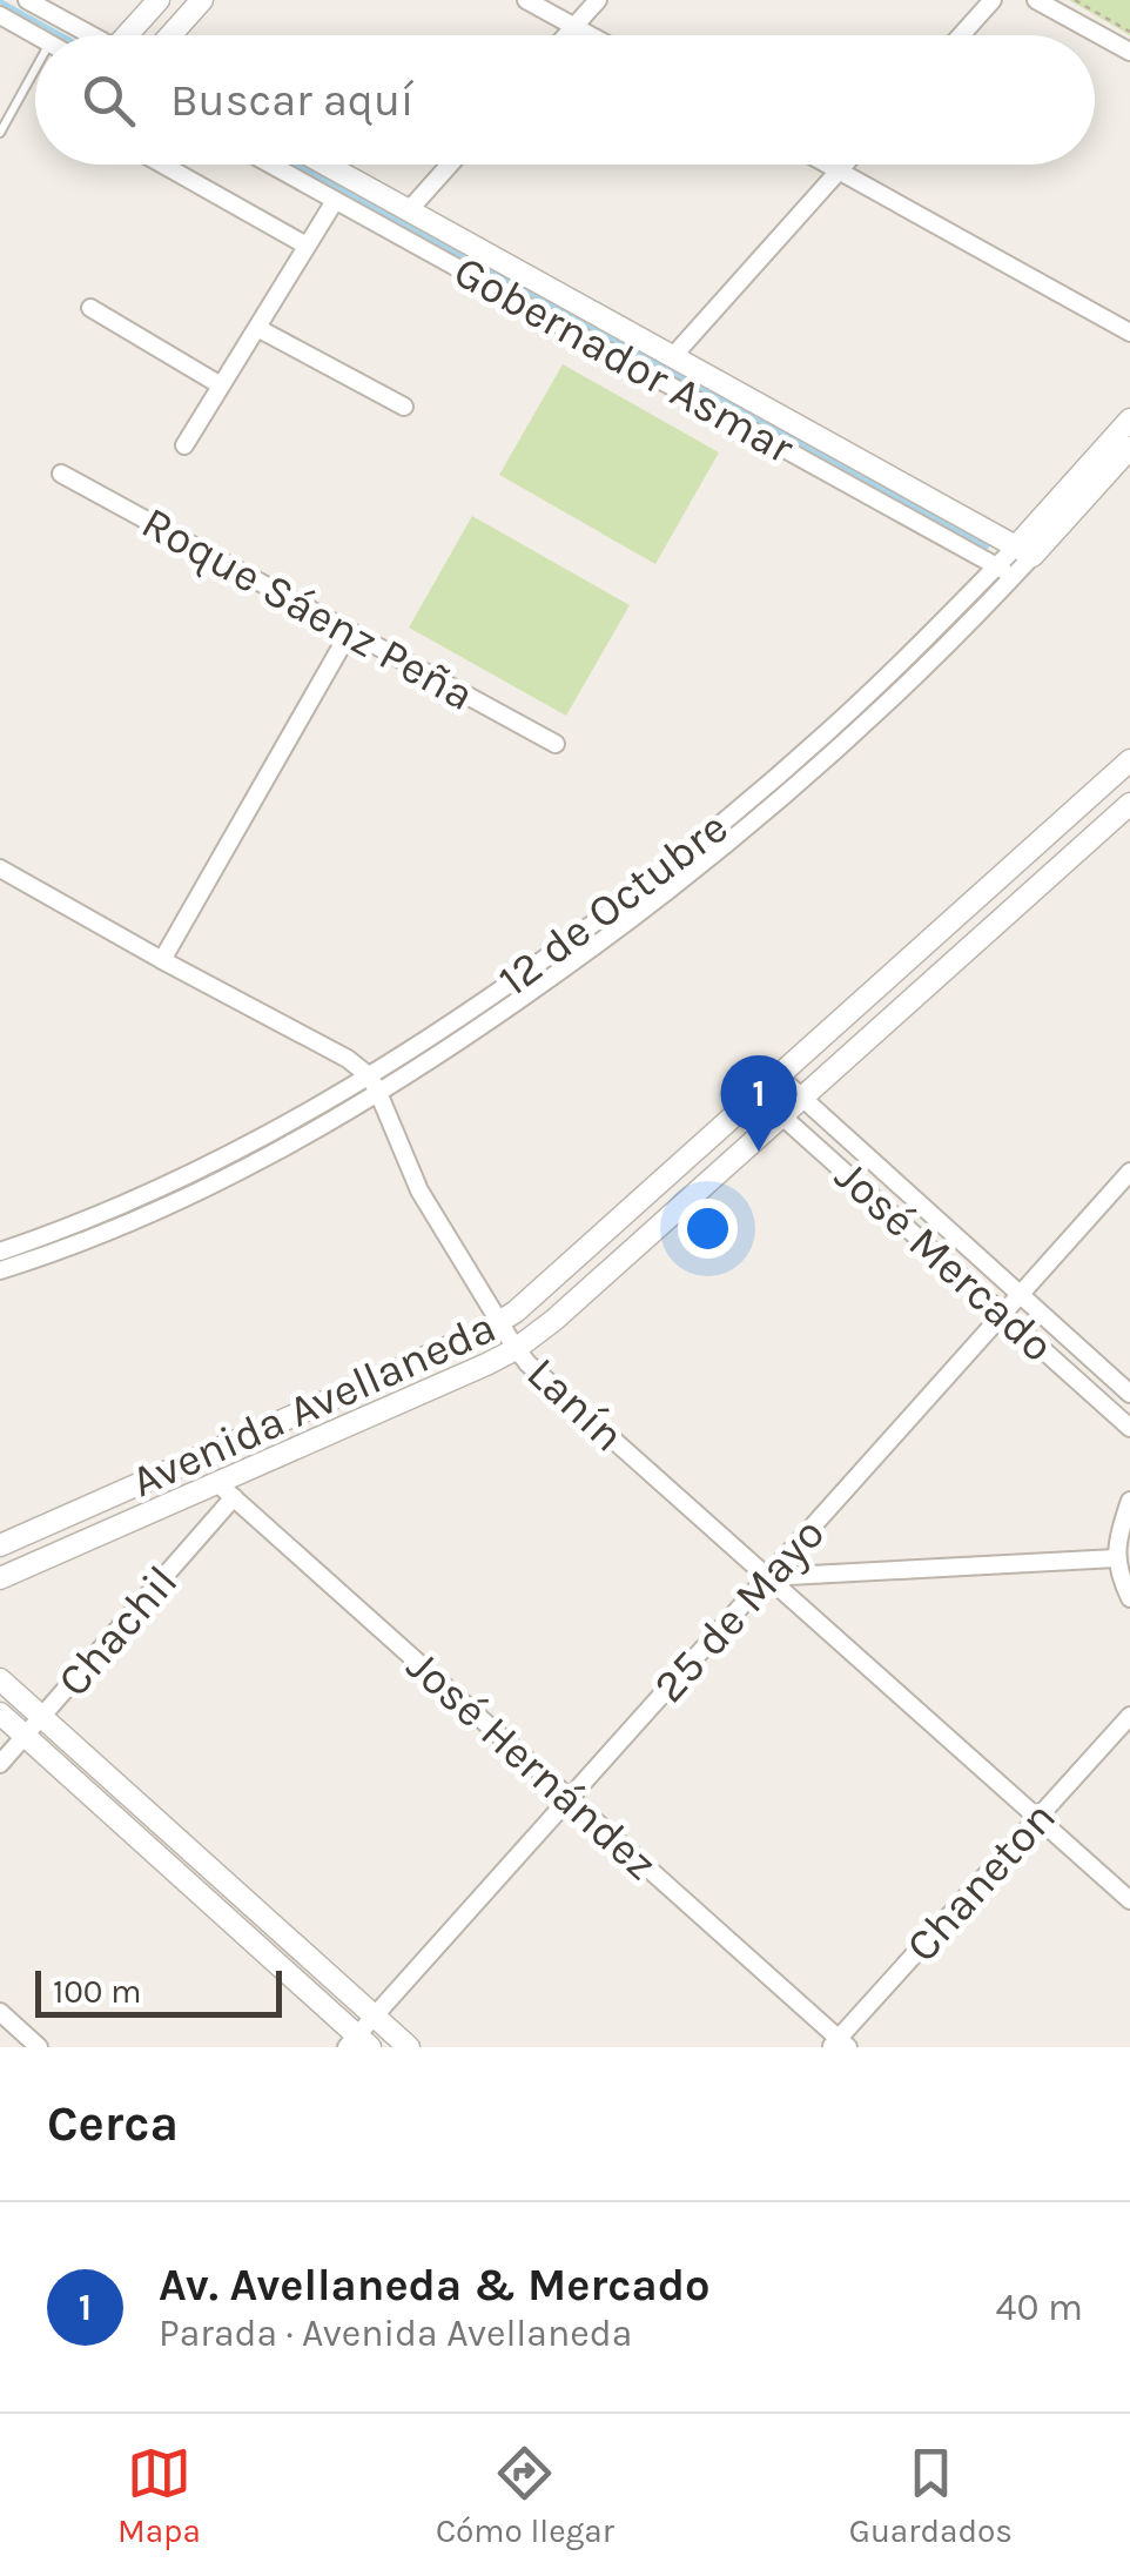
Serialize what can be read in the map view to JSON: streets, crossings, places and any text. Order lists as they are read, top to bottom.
{
  "streets": {
    "street": [
      "Gobernador Asmar",
      "Roque Sáenz Peña",
      "12 de Octubre",
      "José Mercado",
      "Avenida Avellaneda",
      "Lanín",
      "25 de Mayo",
      "Chachil",
      "José Hernández",
      "Chaneton"
    ]
  },
  "crossings": [
    ["Gobernador Asmar", "12 de Octubre"],
    ["12 de Octubre", "Lanín"],
    ["José Mercado", "Avenida Avellaneda"],
    ["José Mercado", "25 de Mayo"],
    ["Avenida Avellaneda", "Lanín"],
    ["Avenida Avellaneda", "Chachil"],
    ["Avenida Avellaneda", "José Hernández"],
    ["Lanín", "25 de Mayo"],
    ["Lanín", "Chaneton"],
    ["25 de Mayo", "José Hernández"],
    ["Chachil", "José Hernández"],
    ["José Hernández", "Chaneton"]
  ],
  "scale_bar": "100 m",
  "page": {
    "search": "Buscar aquí",
    "pins": "1",
    "scale": "100 m",
    "heading": "Cerca",
    "list": [
      {
        "mark": "1",
        "name": "Av. Avellaneda & Mercado",
        "note": "Parada · Avenida Avellaneda",
        "value": "40 m"
      }
    ],
    "nav": ["Mapa", "Cómo llegar", "Guardados"]
  }
}
